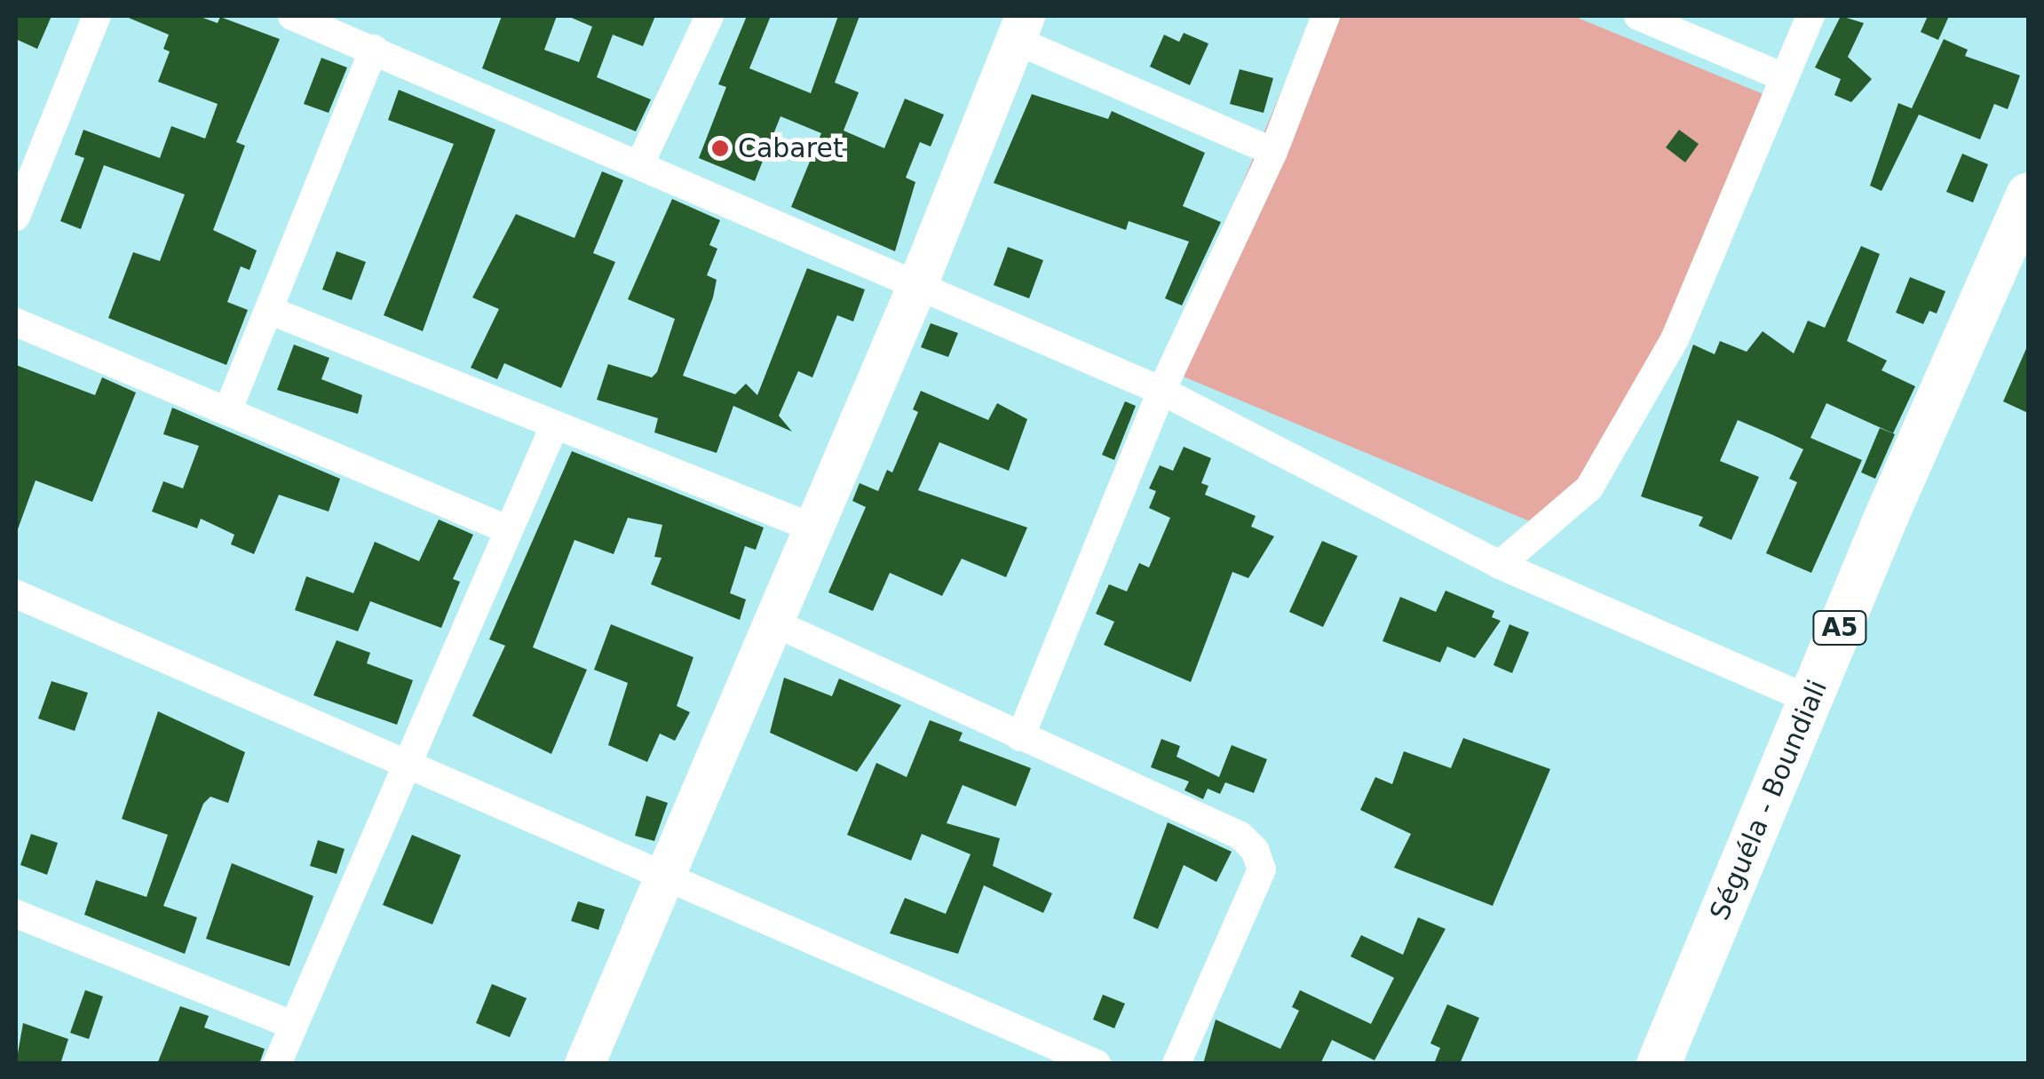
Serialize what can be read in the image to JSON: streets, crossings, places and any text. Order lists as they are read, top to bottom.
{
  "streets": {
    "main road": ["A5", "Séguéla - Boundiali"]
  },
  "places": ["Cabaret"]
}
